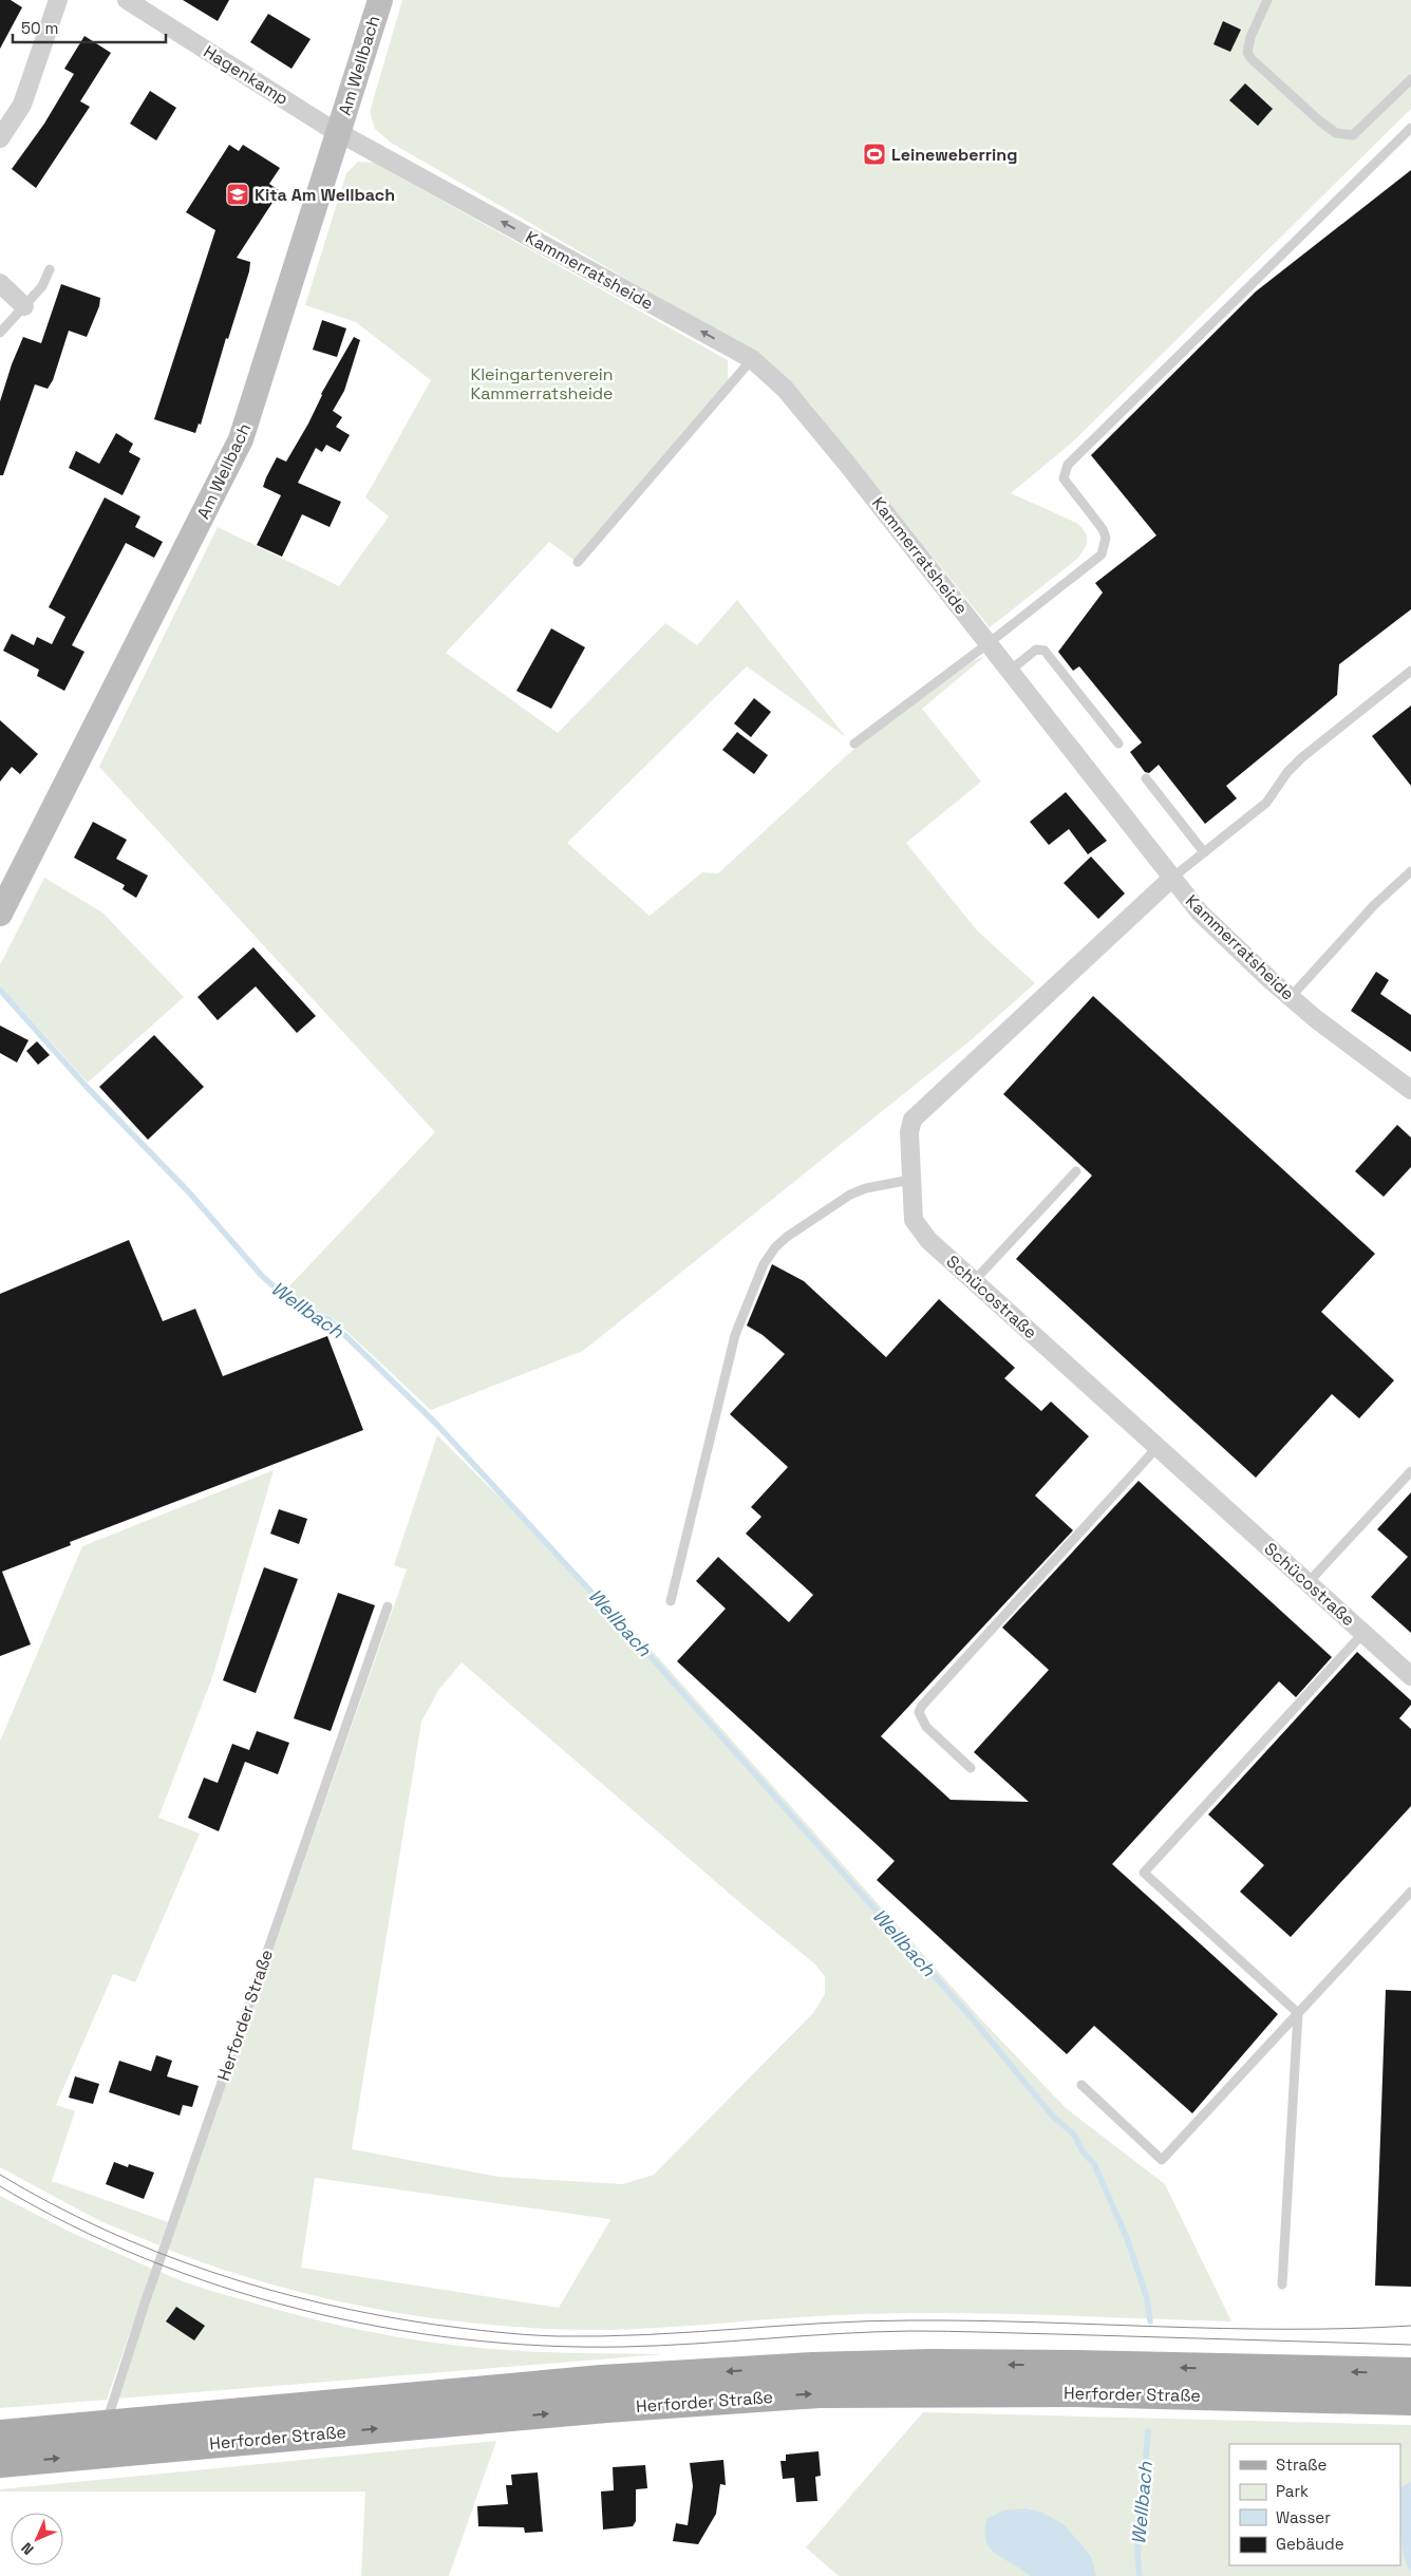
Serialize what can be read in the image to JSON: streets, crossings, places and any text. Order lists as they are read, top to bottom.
{
  "streets": {
    "main road": ["Am Wellbach", "Herforder Straße"],
    "street": ["Hagenkamp", "Kammerratsheide", "Schücostraße"]
  },
  "crossings": [
    ["Am Wellbach", "Hagenkamp"],
    ["Am Wellbach", "Kammerratsheide"],
    ["Hagenkamp", "Kammerratsheide"],
    ["Kammerratsheide", "Schücostraße"]
  ],
  "water": ["Wellbach"],
  "parks": ["Kleingartenverein Kammerratsheide"],
  "places": {
    "sports": ["Leineweberring"],
    "school or university": ["Kita Am Wellbach"]
  },
  "legend": [
    "Straße",
    "Park",
    "Wasser",
    "Gebäude"
  ],
  "scale_bar": "50 m",
  "north": "bottom left"
}
